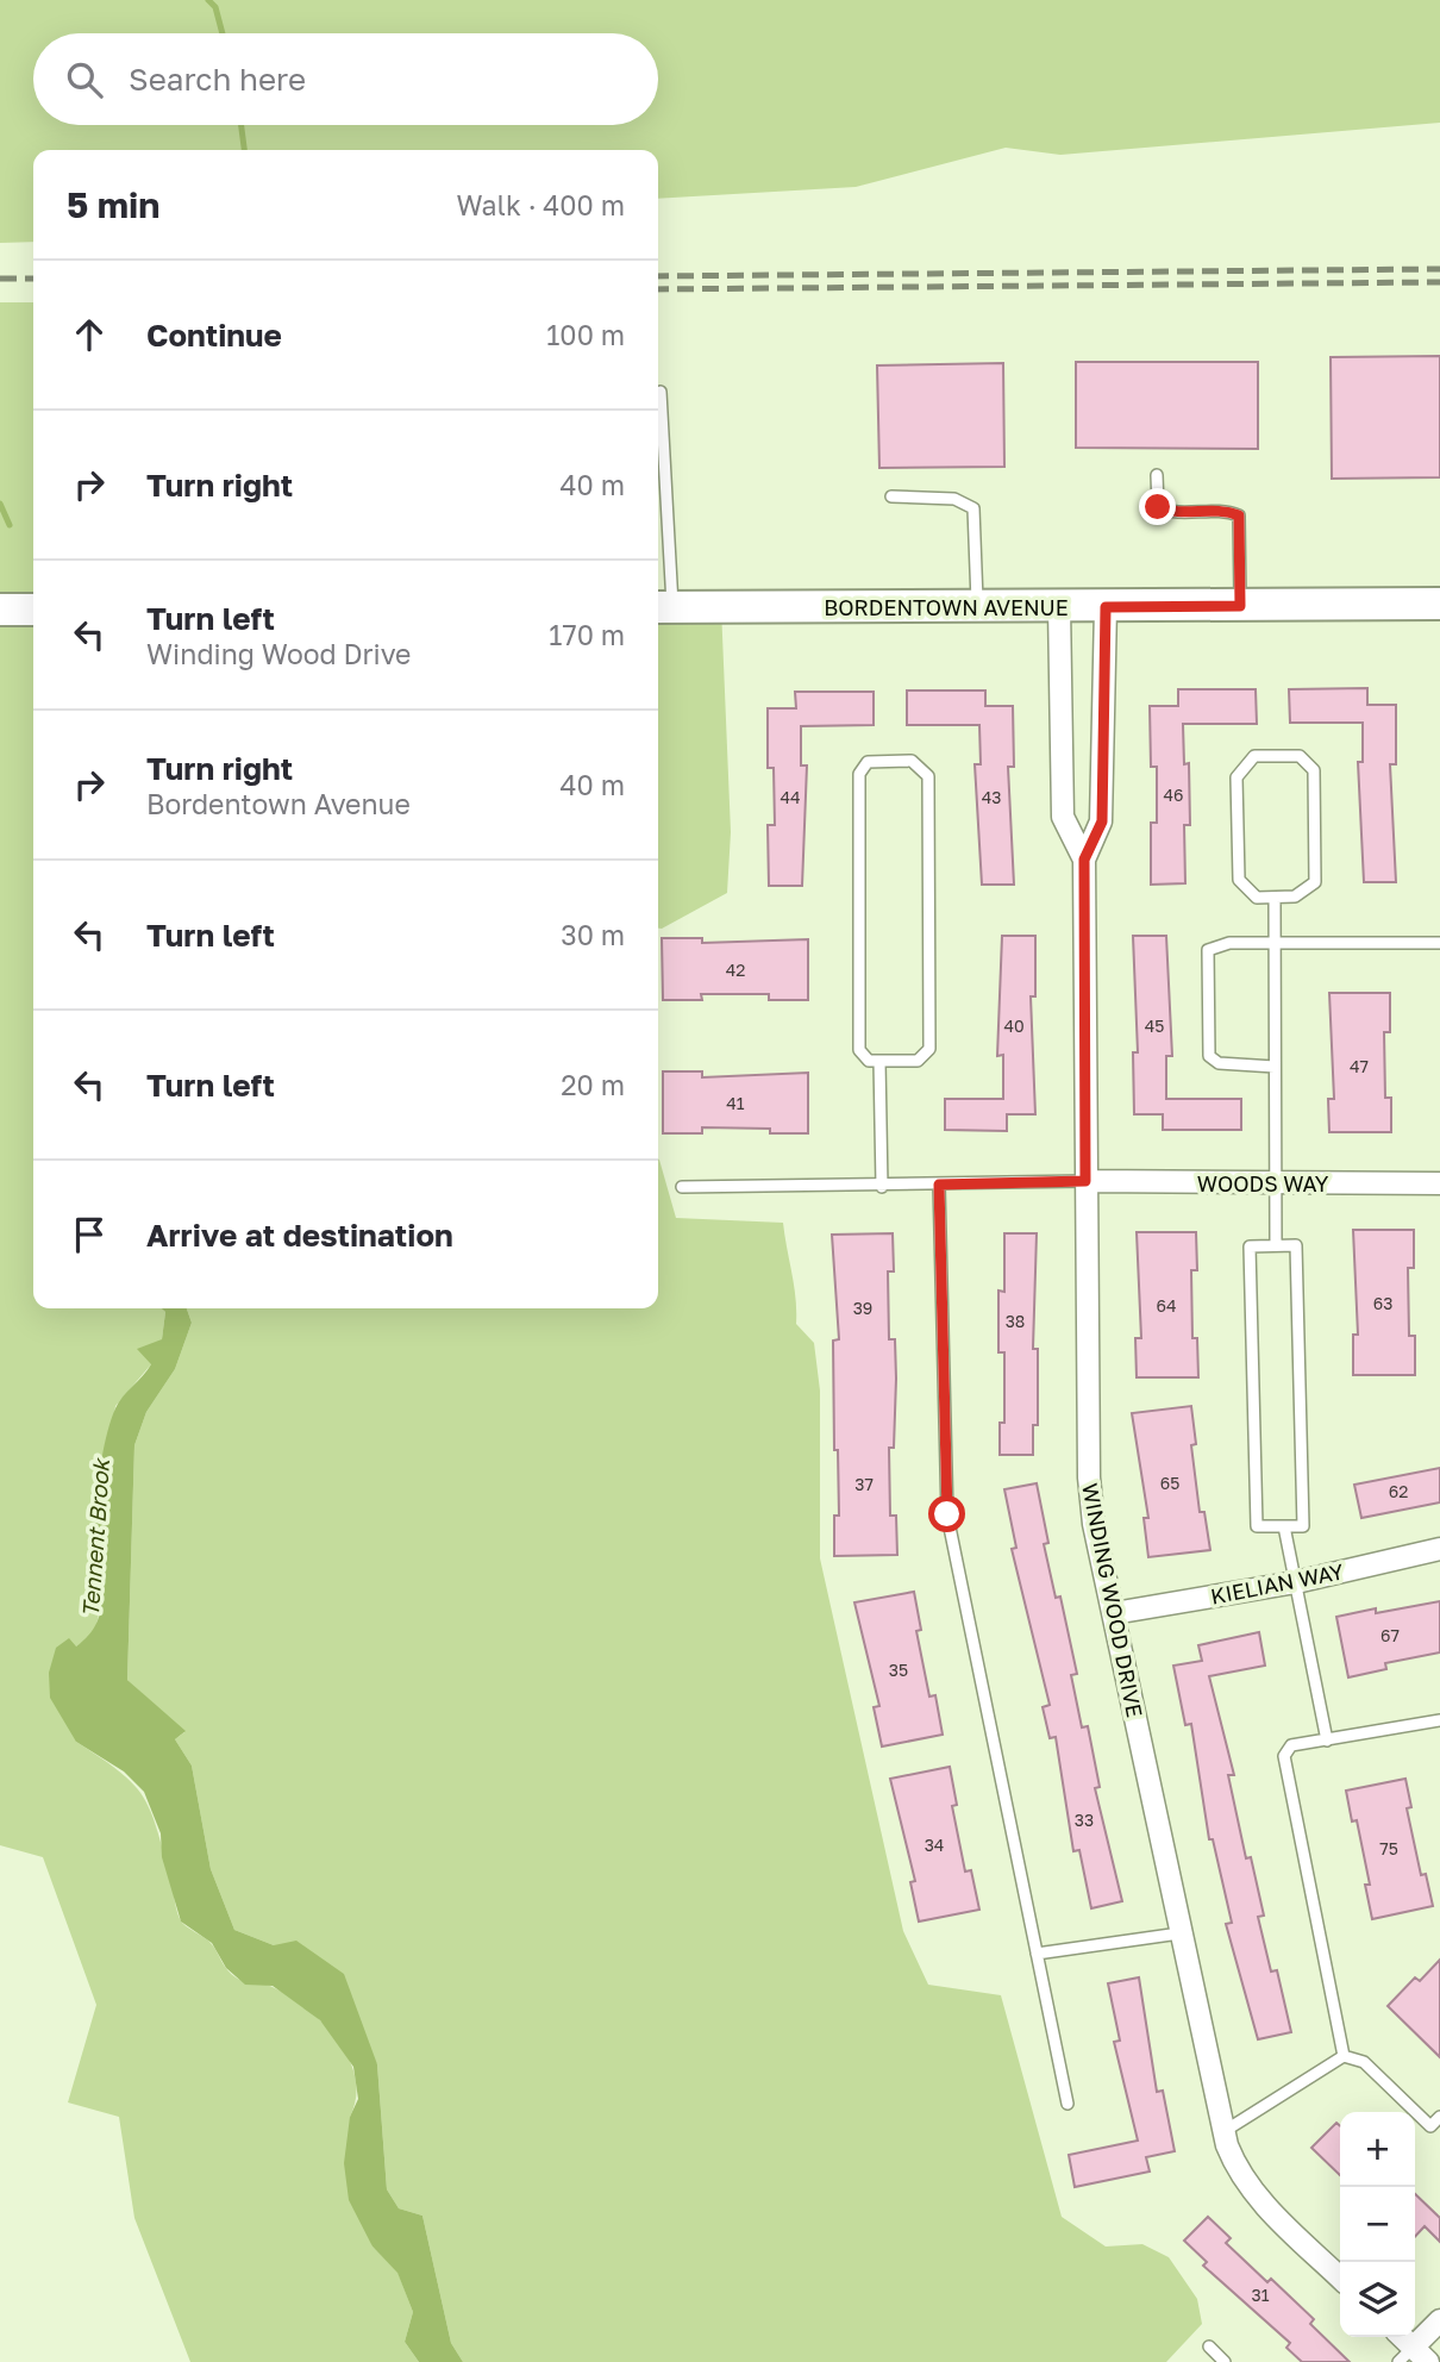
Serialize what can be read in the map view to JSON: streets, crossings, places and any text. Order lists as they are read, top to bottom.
{
  "streets": {
    "main road": ["BORDENTOWN AVENUE"],
    "street": ["WOODS WAY", "KIELIAN WAY", "WINDING WOOD DRIVE"]
  },
  "crossings": [
    ["BORDENTOWN AVENUE", "WINDING WOOD DRIVE"],
    ["WOODS WAY", "WINDING WOOD DRIVE"],
    ["KIELIAN WAY", "WINDING WOOD DRIVE"]
  ],
  "water": ["Tennent Brook"],
  "house_numbers": [
    "46",
    "44",
    "43",
    "42",
    "40",
    "45",
    "47",
    "41",
    "63",
    "64",
    "39",
    "38",
    "65",
    "37",
    "62",
    "67",
    "35",
    "33",
    "34",
    "75",
    "31"
  ],
  "page": {
    "search": "Search here",
    "heading": ["5 min", "Walk · 400 m"],
    "list": [
      ["Continue", "100 m"],
      ["Turn right", "40 m"],
      ["Turn left", "Winding Wood Drive", "170 m"],
      ["Turn right", "Bordentown Avenue", "40 m"],
      ["Turn left", "30 m"],
      ["Turn left", "20 m"],
      "Arrive at destination"
    ],
    "map_buttons": ["+", "−"]
  }
}
